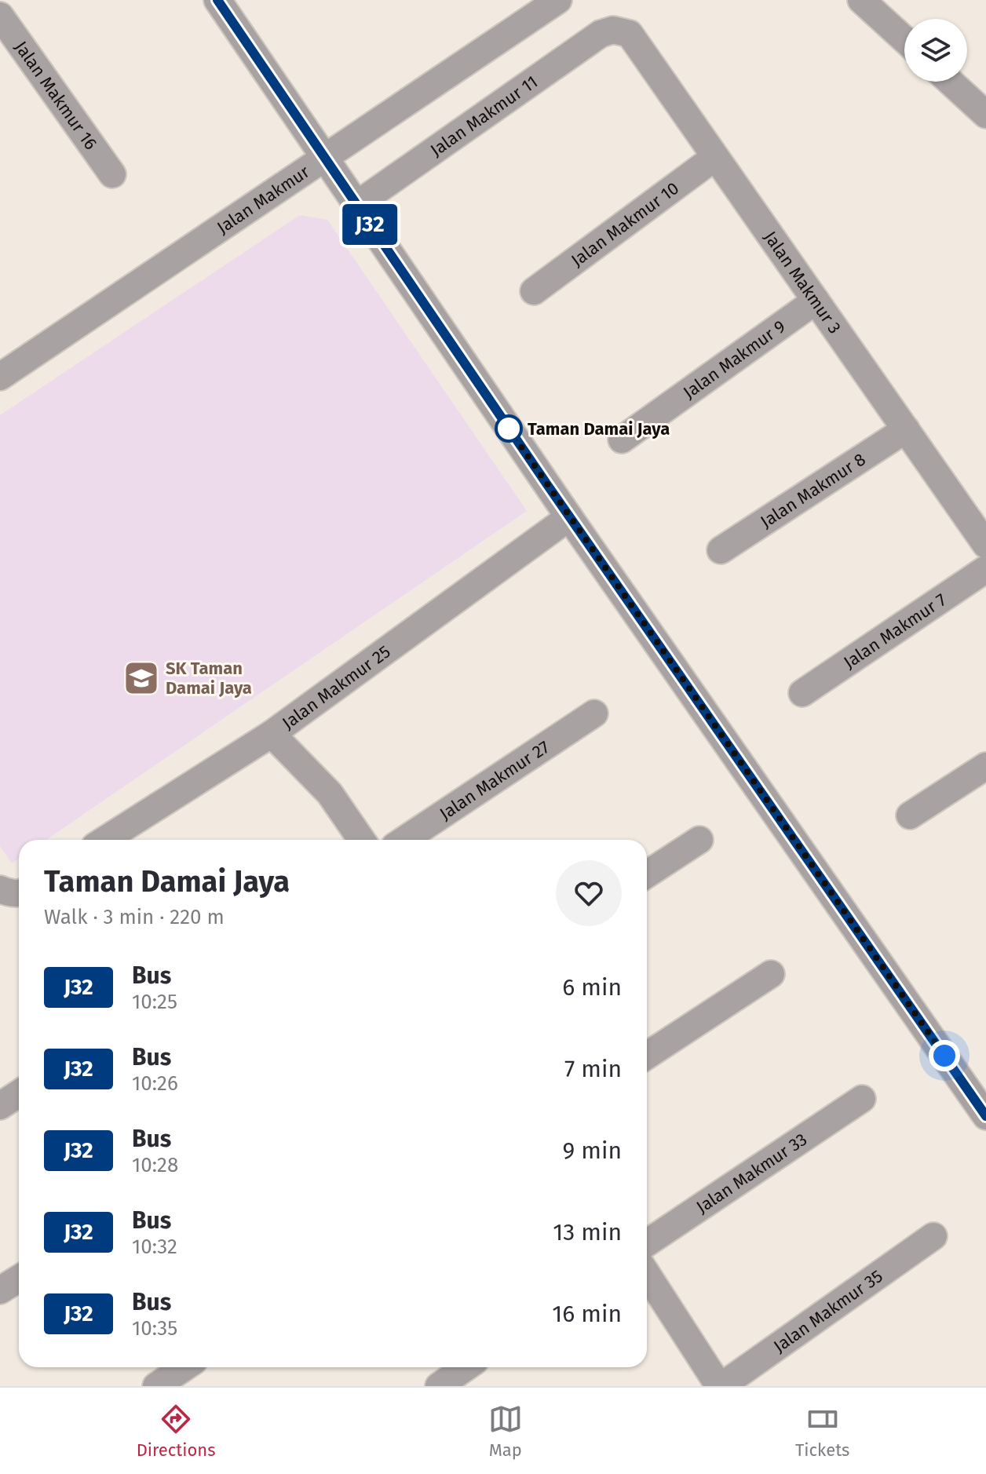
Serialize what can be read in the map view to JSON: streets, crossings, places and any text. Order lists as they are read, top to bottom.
{
  "streets": {
    "street": [
      "Jalan Makmur 16",
      "Jalan Makmur 11",
      "Jalan Makmur",
      "Jalan Makmur 10",
      "Jalan Makmur 3",
      "Jalan Makmur 9",
      "Jalan Makmur 8",
      "Jalan Makmur 7",
      "Jalan Makmur 25",
      "Jalan Makmur 27",
      "Jalan Makmur 33",
      "Jalan Makmur 35"
    ]
  },
  "crossings": [
    ["Jalan Makmur 11", "Jalan Makmur 3"],
    ["Jalan Makmur 10", "Jalan Makmur 3"],
    ["Jalan Makmur 3", "Jalan Makmur 9"],
    ["Jalan Makmur 3", "Jalan Makmur 8"]
  ],
  "places": {
    "other": ["Taman Damai Jaya"],
    "school or university": ["SK Taman Damai Jaya"]
  },
  "lines": ["bus line J32"],
  "page": {
    "on_map": "J32",
    "heading": ["Taman Damai Jaya", "Walk · 3 min · 220 m"],
    "list": [
      {
        "mark": "J32",
        "name": "Bus",
        "note": "10:25",
        "value": "6 min"
      },
      {
        "mark": "J32",
        "name": "Bus",
        "note": "10:26",
        "value": "7 min"
      },
      {
        "mark": "J32",
        "name": "Bus",
        "note": "10:28",
        "value": "9 min"
      },
      {
        "mark": "J32",
        "name": "Bus",
        "note": "10:32",
        "value": "13 min"
      },
      {
        "mark": "J32",
        "name": "Bus",
        "note": "10:35",
        "value": "16 min"
      }
    ],
    "tabs": ["Directions", "Map", "Tickets"]
  }
}
